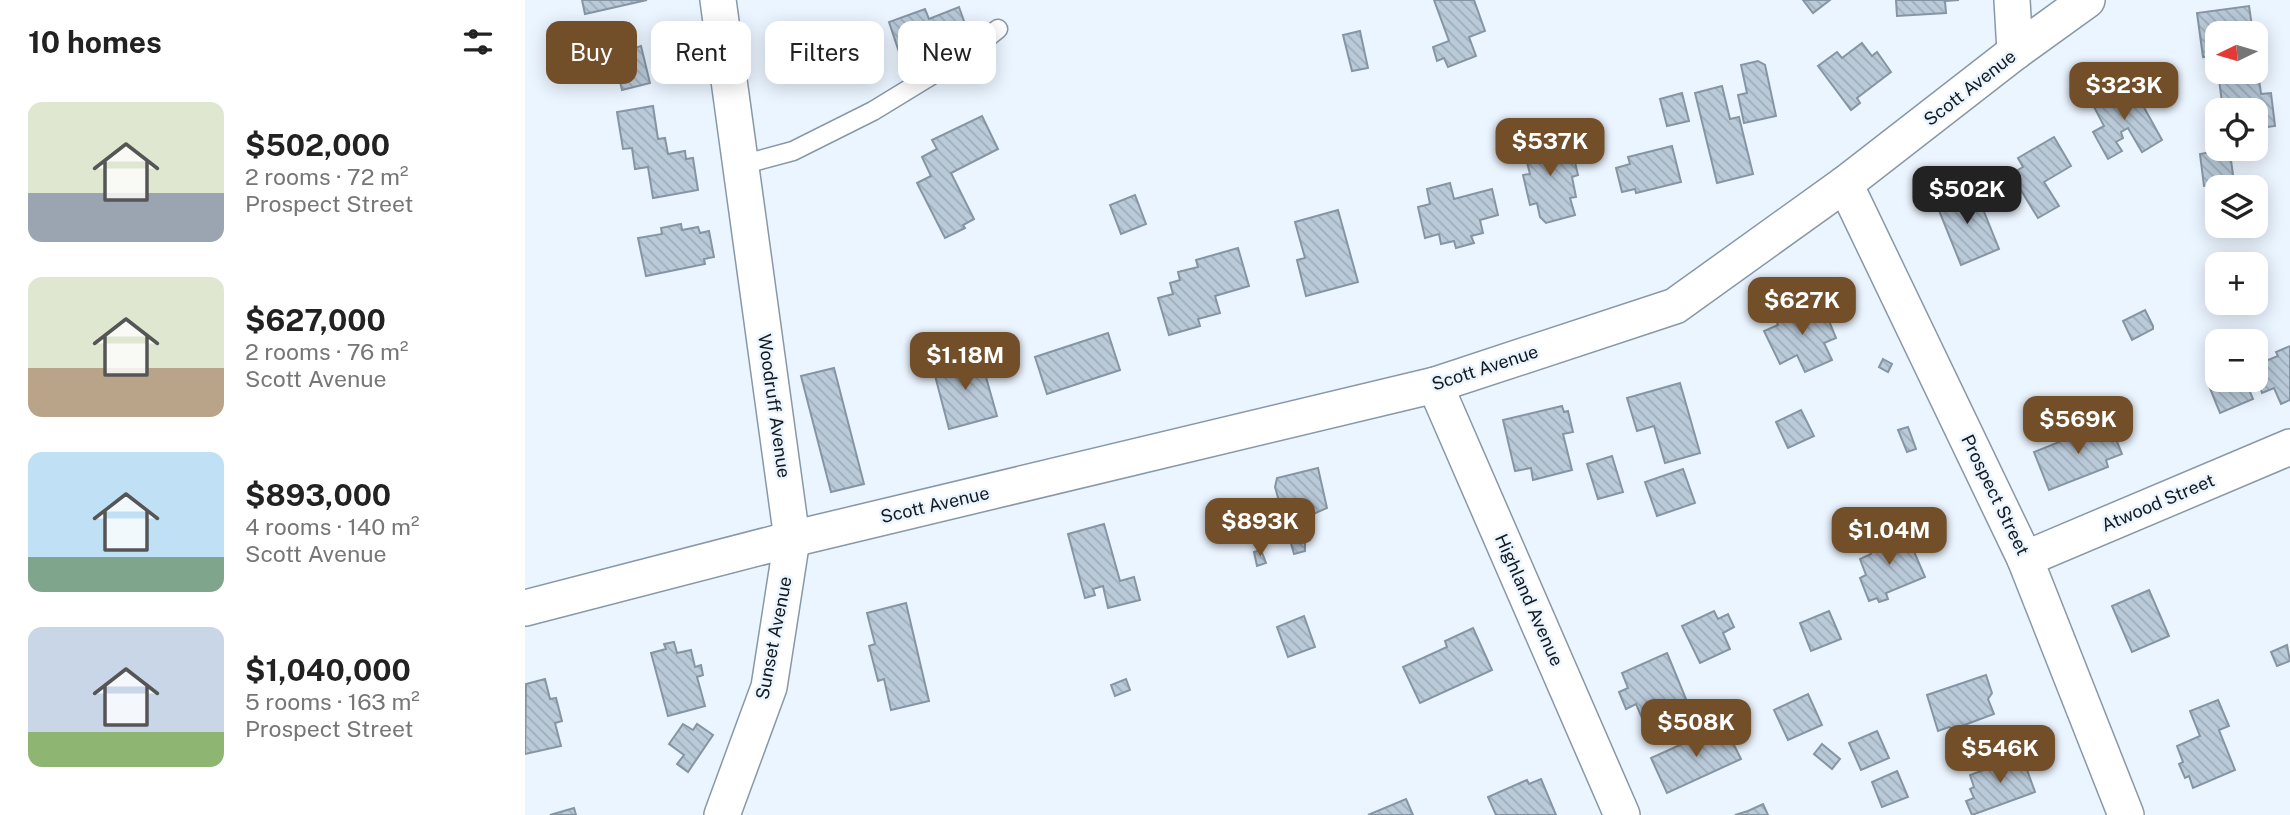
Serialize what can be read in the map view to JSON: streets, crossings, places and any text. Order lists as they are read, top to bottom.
{
  "streets": {
    "street": [
      "Scott Avenue",
      "Woodruff Avenue",
      "Prospect Street",
      "Atwood Street",
      "Highland Avenue",
      "Sunset Avenue"
    ]
  },
  "crossings": [
    ["Scott Avenue", "Woodruff Avenue"],
    ["Scott Avenue", "Prospect Street"],
    ["Scott Avenue", "Highland Avenue"],
    ["Scott Avenue", "Sunset Avenue"],
    ["Woodruff Avenue", "Sunset Avenue"],
    ["Prospect Street", "Atwood Street"]
  ],
  "north": "left",
  "page": {
    "heading": "10 homes",
    "map_buttons": ["+", "−"],
    "chip": [
      "Buy",
      "Rent",
      "Filters",
      "New"
    ],
    "price": [
      "$323K",
      "$537K",
      "$502K",
      "$627K",
      "$1.18M",
      "$569K",
      "$893K",
      "$1.04M",
      "$508K",
      "$546K"
    ],
    "list": [
      {
        "name": "$502,000",
        "note": "2 rooms · 72 m² · Prospect Street"
      },
      {
        "name": "$627,000",
        "note": "2 rooms · 76 m² · Scott Avenue"
      },
      {
        "name": "$893,000",
        "note": "4 rooms · 140 m² · Scott Avenue"
      },
      {
        "name": "$1,040,000",
        "note": "5 rooms · 163 m² · Prospect Street"
      }
    ]
  }
}
